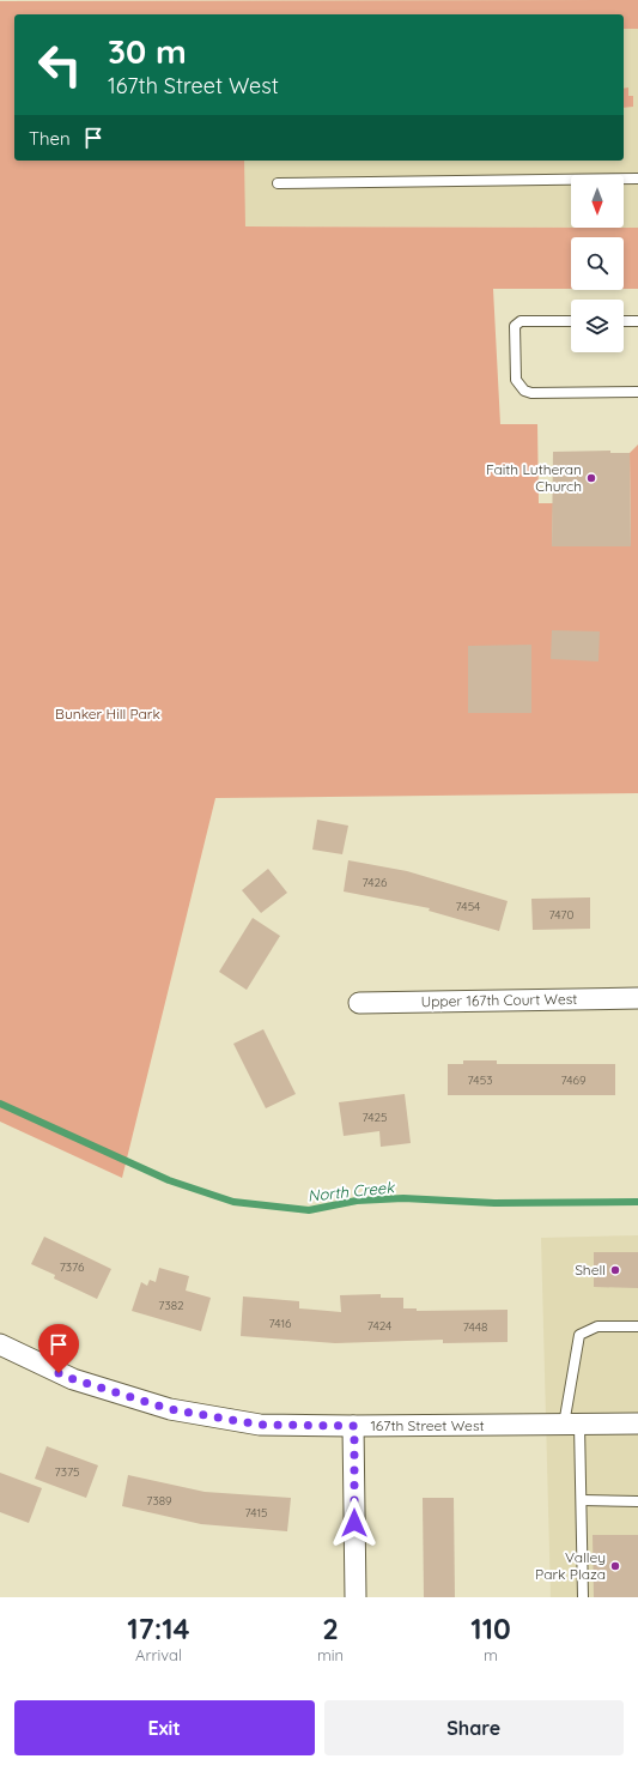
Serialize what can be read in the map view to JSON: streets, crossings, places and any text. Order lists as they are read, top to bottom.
{
  "streets": {
    "street": ["Upper 167th Court West", "167th Street West"]
  },
  "water": ["North Creek"],
  "parks": ["Bunker Hill Park"],
  "places": ["Faith Lutheran Church", "Shell", "Valley Park Plaza"],
  "house_numbers": [
    "7426",
    "7454",
    "7470",
    "7453",
    "7469",
    "7425",
    "7376",
    "7382",
    "7416",
    "7424",
    "7448",
    "7375",
    "7389",
    "7415"
  ],
  "north": "bottom",
  "page": {
    "turn": ["30 m", "167th Street West"],
    "then": "Then",
    "eta": [
      "17:14",
      "Arrival",
      "2",
      "min",
      "110",
      "m"
    ],
    "buttons": ["Exit", "Share"]
  }
}
